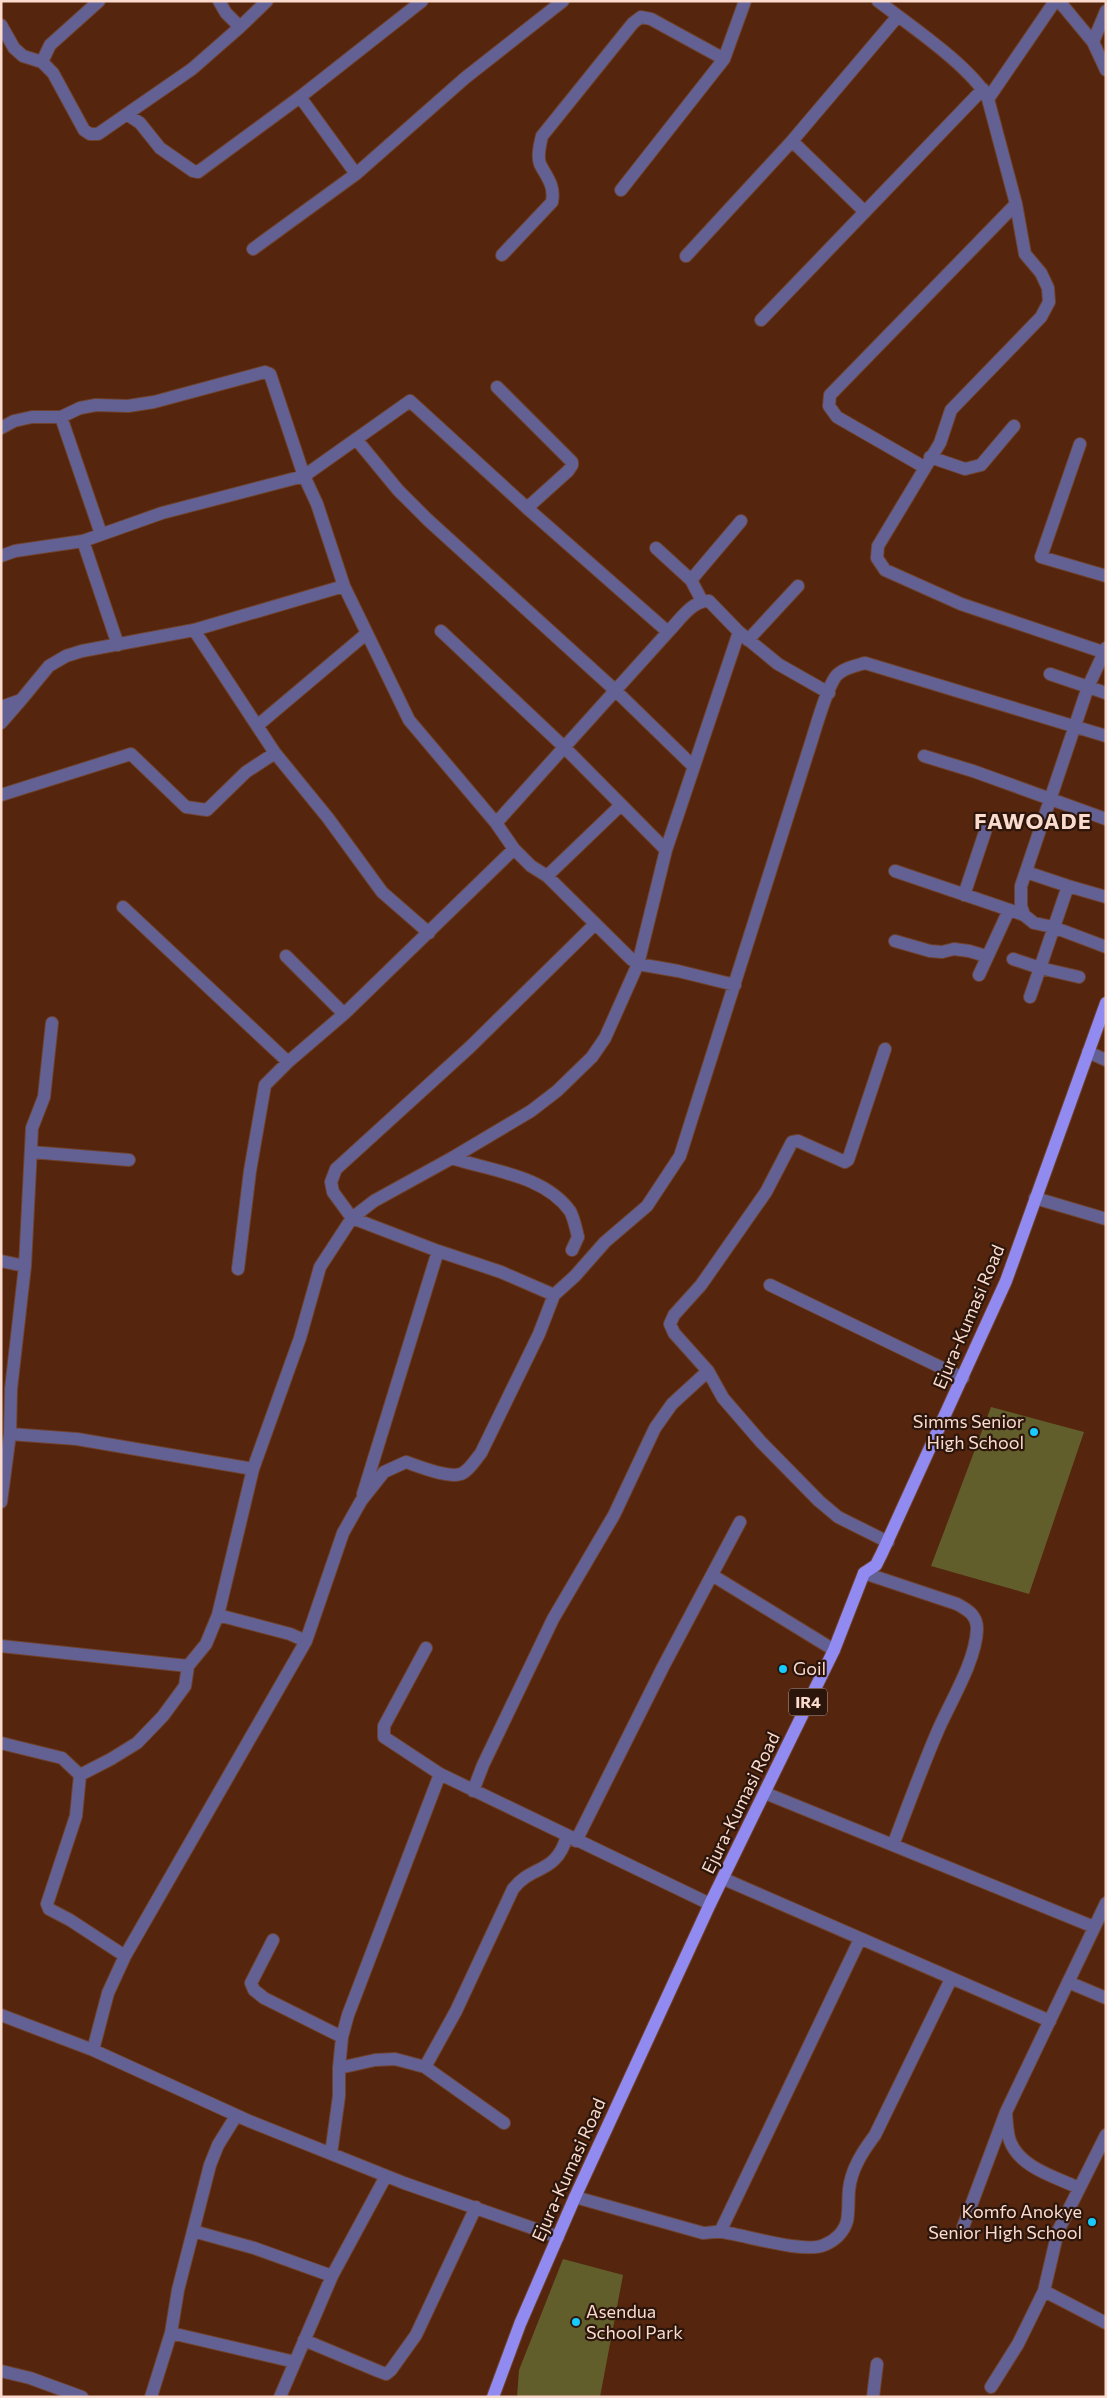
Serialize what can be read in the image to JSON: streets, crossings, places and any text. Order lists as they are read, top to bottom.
{
  "streets": {
    "main road": ["Ejura-Kumasi Road", "IR4"]
  },
  "districts": ["FAWOADE"],
  "places": [
    "Simms Senior High School",
    "Goil",
    "Komfo Anokye Senior High School",
    "Asendua School Park"
  ]
}
